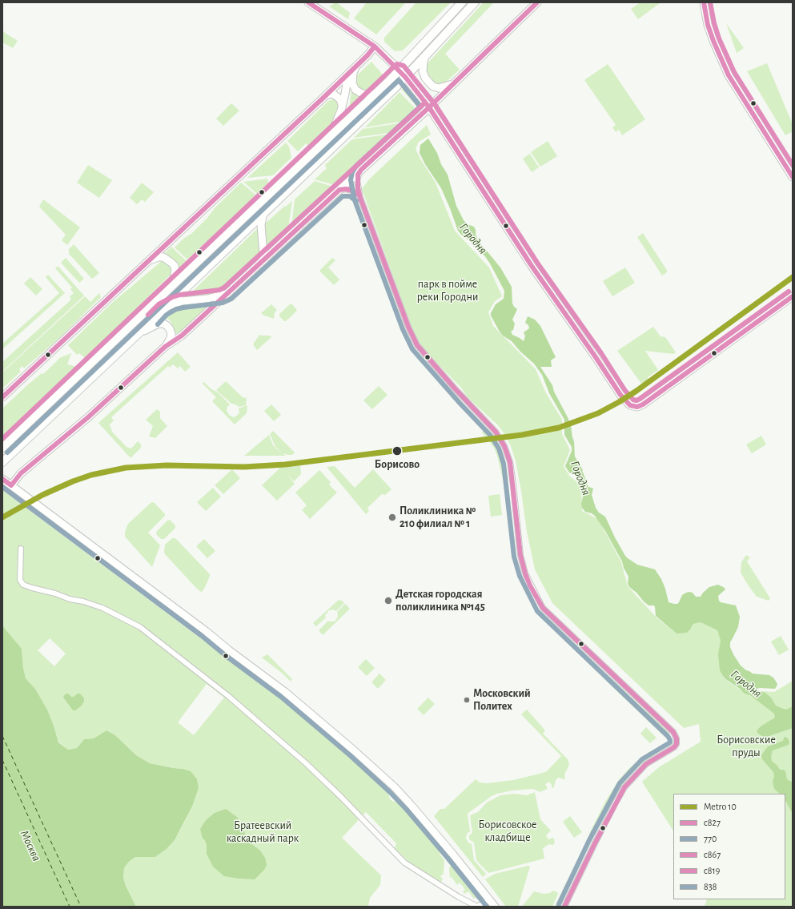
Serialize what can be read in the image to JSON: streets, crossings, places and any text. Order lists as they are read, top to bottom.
{
  "water": ["Городня", "Москва"],
  "parks": [
    "парк в пойме реки Городни",
    "Борисовские пруды",
    "Борисовское кладбище",
    "Братеевский каскадный парк"
  ],
  "places": [
    "Борисово",
    "Поликлиника № 210 филиал № 1",
    "Детская городская поликлиника №145",
    "Московский Политех"
  ],
  "lines": [
    "transit line с827",
    "transit line с867",
    "transit line с819",
    "transit line 770",
    "metro line 10",
    "transit line 838"
  ],
  "legend": [
    "Metro 10",
    "с827",
    "770",
    "с867",
    "с819",
    "838"
  ]
}
